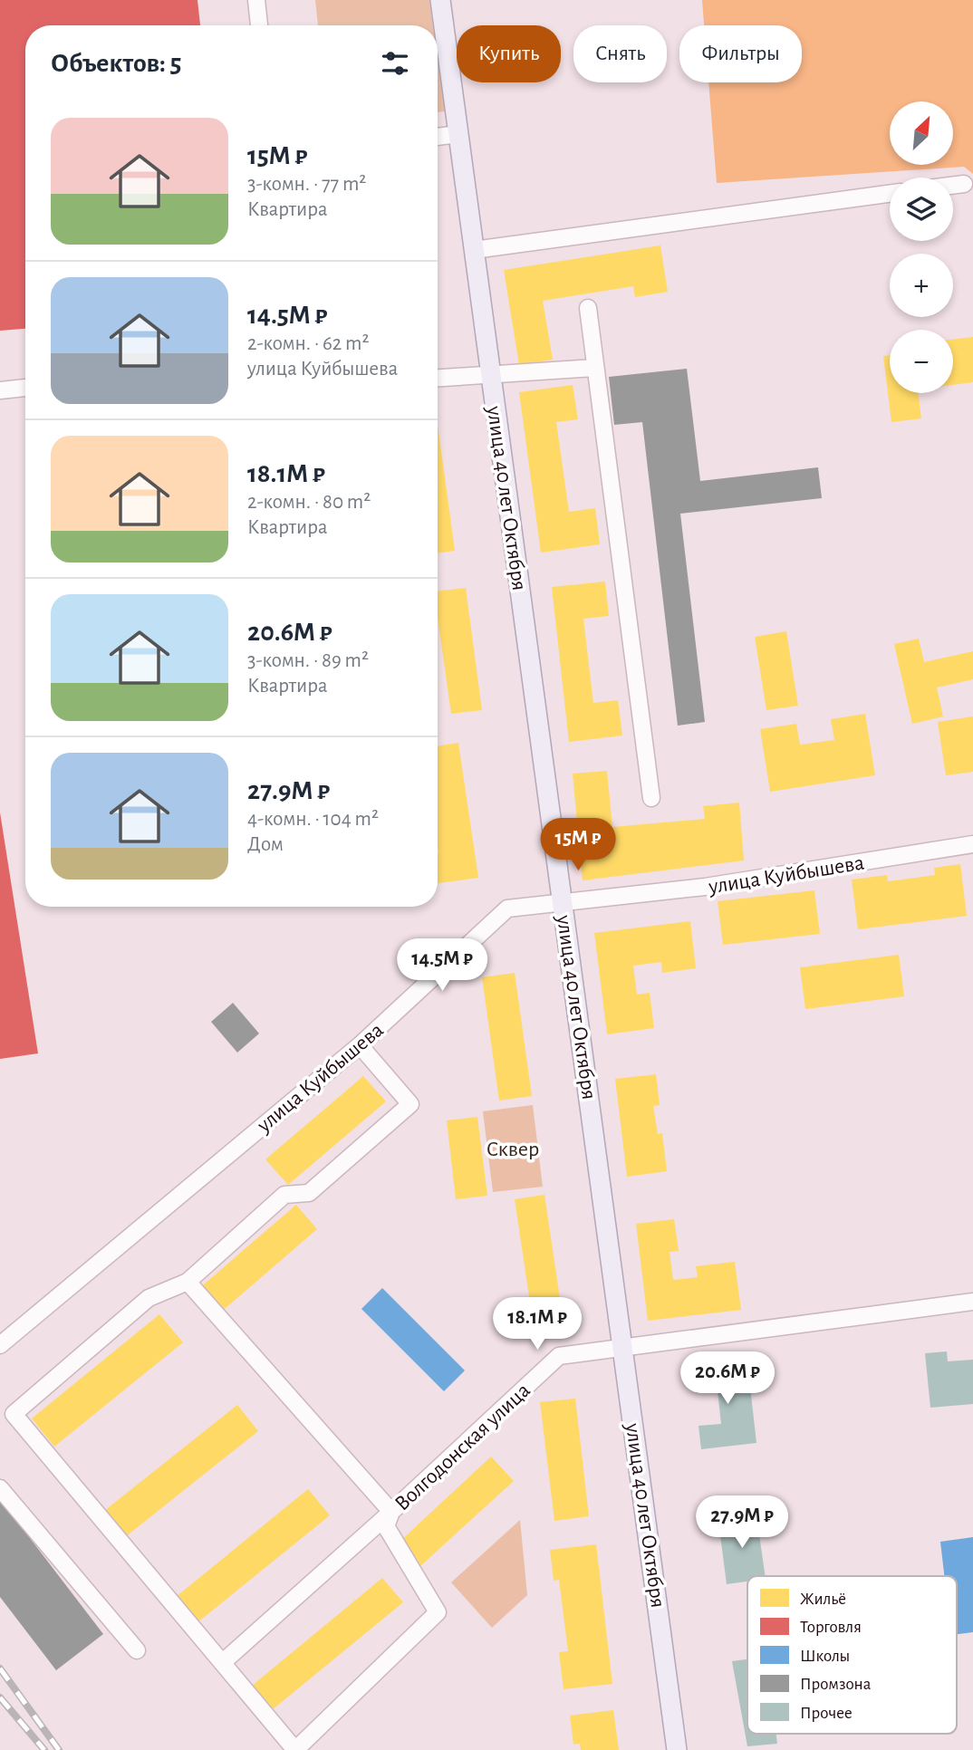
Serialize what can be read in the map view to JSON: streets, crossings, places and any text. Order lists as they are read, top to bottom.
{
  "streets": {
    "main road": ["улица 40 лет Октября"],
    "street": ["улица Куйбышева", "Волгодонская улица"]
  },
  "crossings": [
    ["улица 40 лет Октября", "улица Куйбышева"],
    ["улица 40 лет Октября", "Волгодонская улица"]
  ],
  "parks": ["Сквер"],
  "legend": [
    "Жильё",
    "Торговля",
    "Школы",
    "Промзона",
    "Прочее"
  ],
  "north": "top right",
  "page": {
    "chip": ["Купить", "Снять", "Фильтры"],
    "heading": "Объектов: 5",
    "map_buttons": ["+", "−"],
    "list": [
      {
        "name": "15M ₽",
        "note": "3-комн. · 77 m² · Квартира"
      },
      {
        "name": "14.5M ₽",
        "note": "2-комн. · 62 m² · улица Куйбышева"
      },
      {
        "name": "18.1M ₽",
        "note": "2-комн. · 80 m² · Квартира"
      },
      {
        "name": "20.6M ₽",
        "note": "3-комн. · 89 m² · Квартира"
      },
      {
        "name": "27.9M ₽",
        "note": "4-комн. · 104 m² · Дом"
      }
    ],
    "price": [
      "15M ₽",
      "14.5M ₽",
      "18.1M ₽",
      "20.6M ₽",
      "27.9M ₽"
    ]
  }
}
